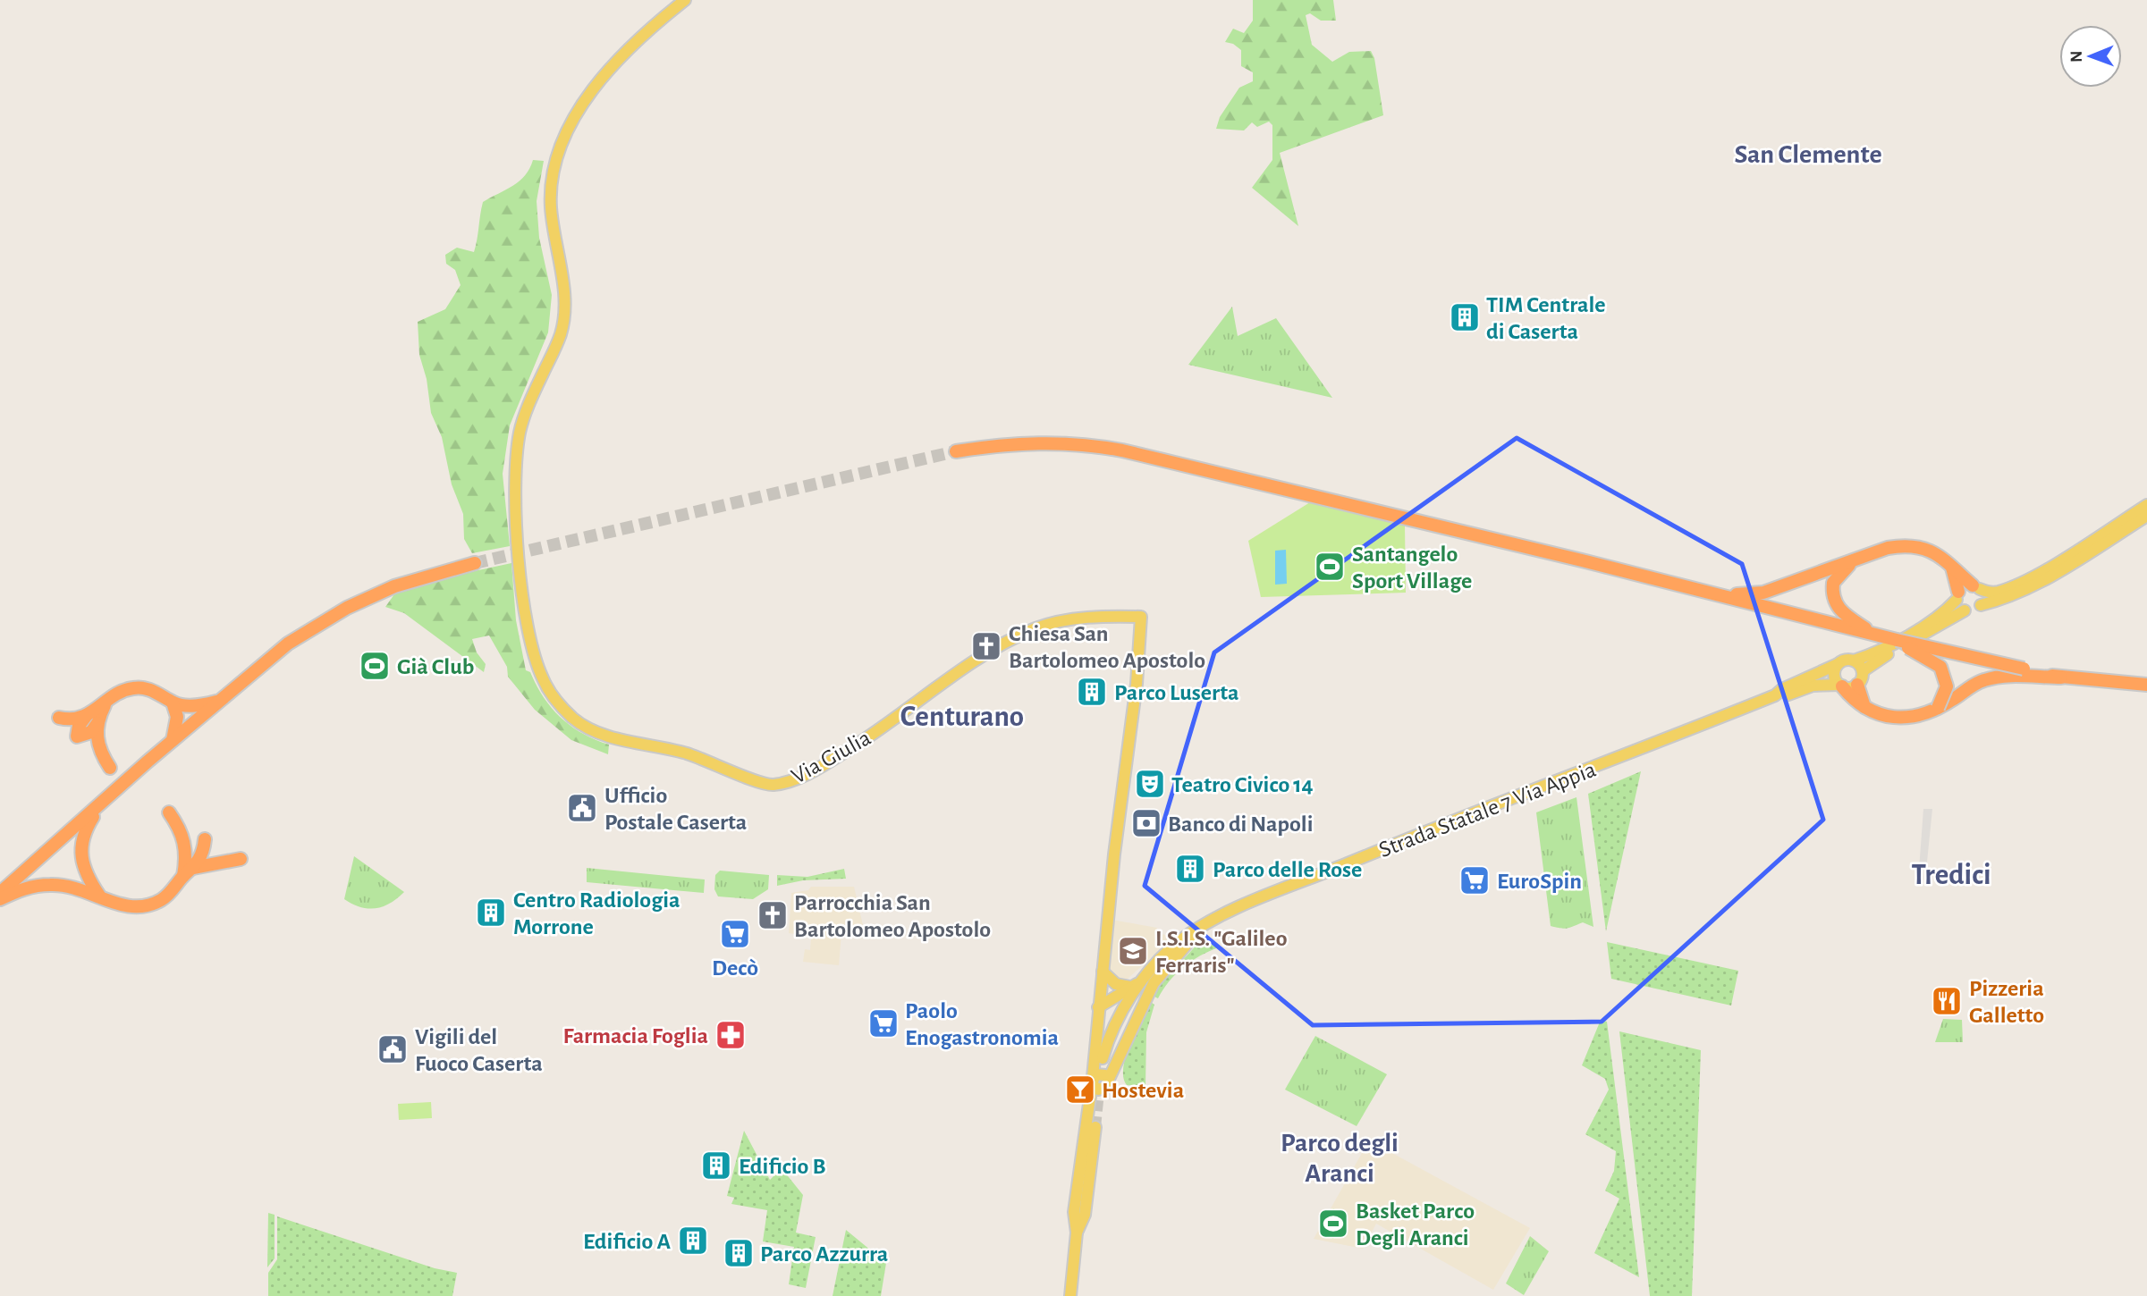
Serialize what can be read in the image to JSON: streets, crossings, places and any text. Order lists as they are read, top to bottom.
{
  "streets": {
    "main road": ["Via Giulia", "Strada Statale 7 Via Appia"]
  },
  "districts": [
    "San Clemente",
    "Centurano",
    "Tredici",
    "Parco degli Aranci"
  ],
  "places": {
    "building": [
      "TIM Centrale di Caserta",
      "Parco Luserta",
      "Parco delle Rose",
      "Centro Radiologia Morrone",
      "Edificio B",
      "Edificio A",
      "Parco Azzurra"
    ],
    "sports": ["Santangelo Sport Village", "Già Club", "Basket Parco Degli Aranci"],
    "church": ["Chiesa San Bartolomeo Apostolo", "Parrocchia San Bartolomeo Apostolo"],
    "theatre": ["Teatro Civico 14"],
    "public building": ["Ufficio Postale Caserta", "Vigili del Fuoco Caserta"],
    "bank": ["Banco di Napoli"],
    "supermarket": ["EuroSpin", "Decò", "Paolo Enogastronomia"],
    "school or university": ["I.S.I.S. \"Galileo Ferraris\""],
    "restaurant": ["Pizzeria Galletto"],
    "pharmacy": ["Farmacia Foglia"],
    "bar": ["Hostevia"]
  },
  "north": "left"
}
